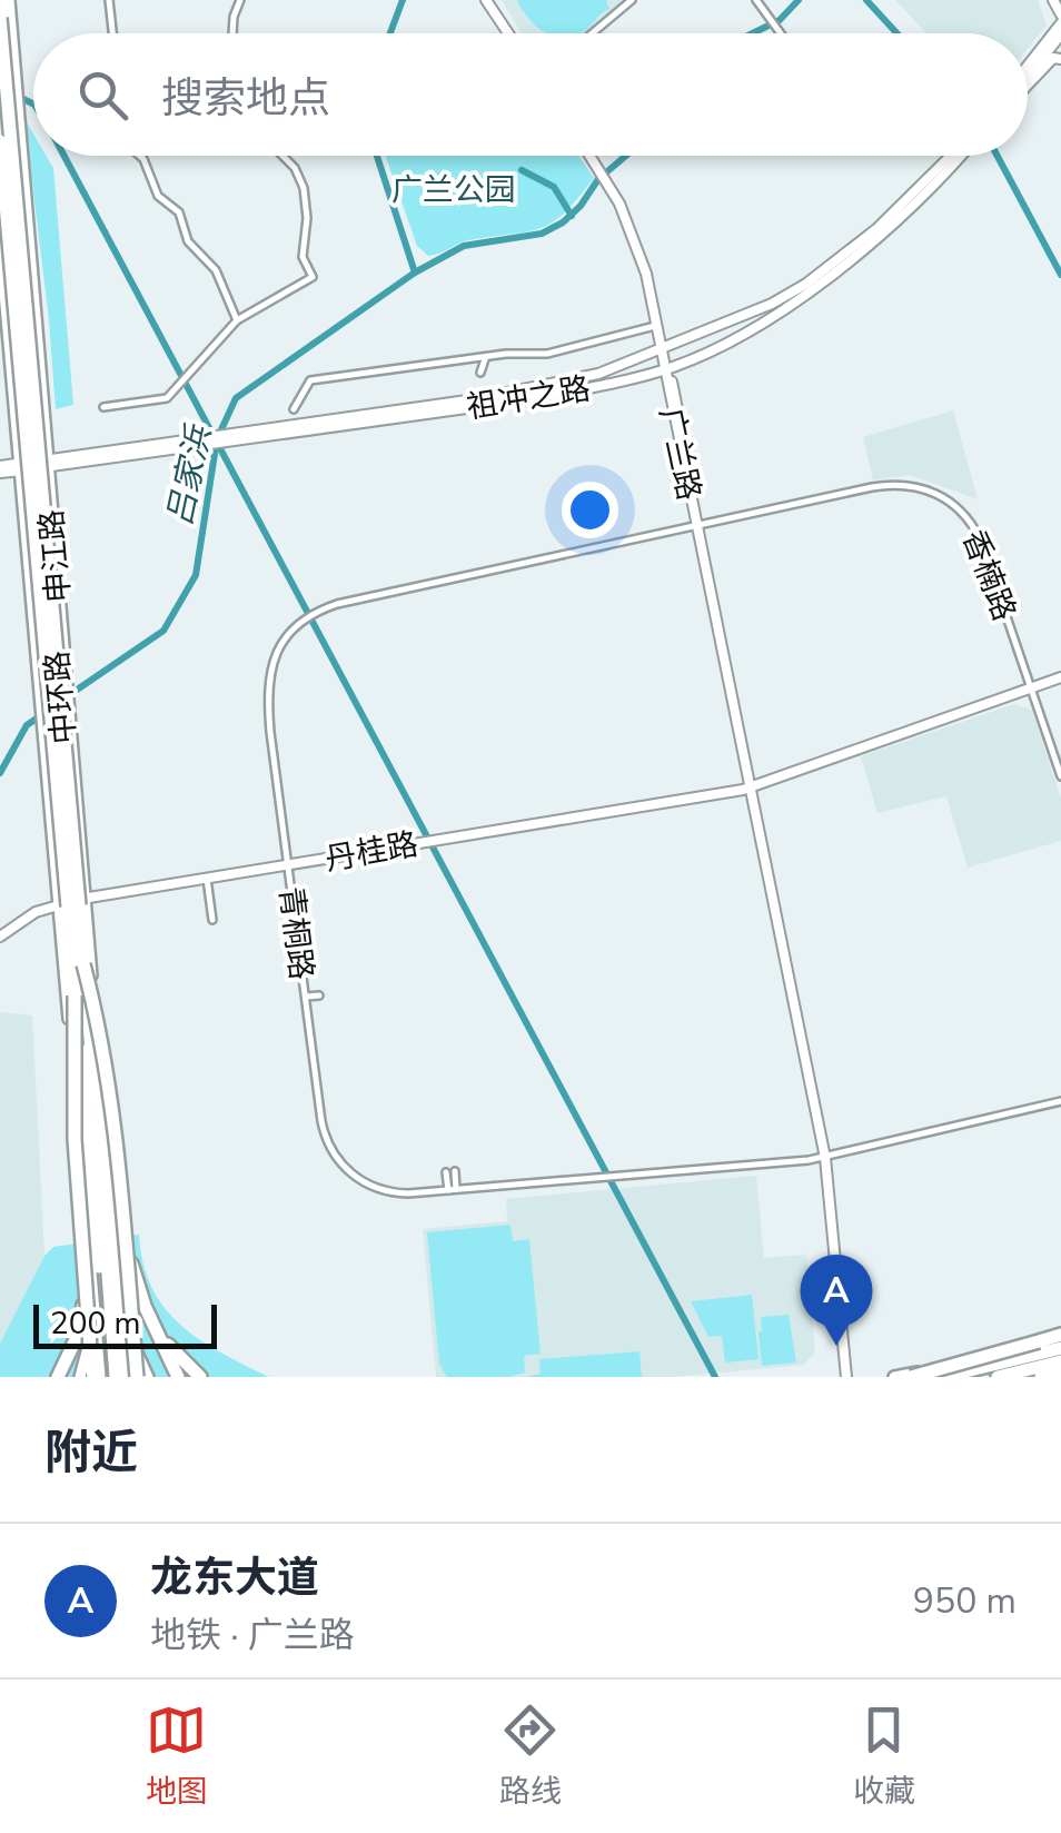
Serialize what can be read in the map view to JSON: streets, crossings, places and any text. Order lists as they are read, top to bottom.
{
  "streets": {
    "highway": ["中环路"],
    "main road": ["申江路"],
    "street": [
      "祖冲之路",
      "广兰路",
      "香楠路",
      "丹桂路",
      "青桐路"
    ]
  },
  "crossings": [
    ["祖冲之路", "广兰路"],
    ["祖冲之路", "申江路"],
    ["广兰路", "香楠路"],
    ["广兰路", "丹桂路"],
    ["广兰路", "青桐路"],
    ["申江路", "中环路"],
    ["申江路", "丹桂路"],
    ["香楠路", "丹桂路"],
    ["香楠路", "青桐路"],
    ["中环路", "丹桂路"],
    ["丹桂路", "青桐路"]
  ],
  "water": ["吕家浜"],
  "parks": ["广兰公园"],
  "scale_bar": "200 m",
  "page": {
    "search": "搜索地点",
    "pins": "A",
    "scale": "200 m",
    "heading": "附近",
    "list": [
      {
        "mark": "A",
        "name": "龙东大道",
        "note": "地铁 · 广兰路",
        "value": "950 m"
      }
    ],
    "nav": ["地图", "路线", "收藏"]
  }
}
